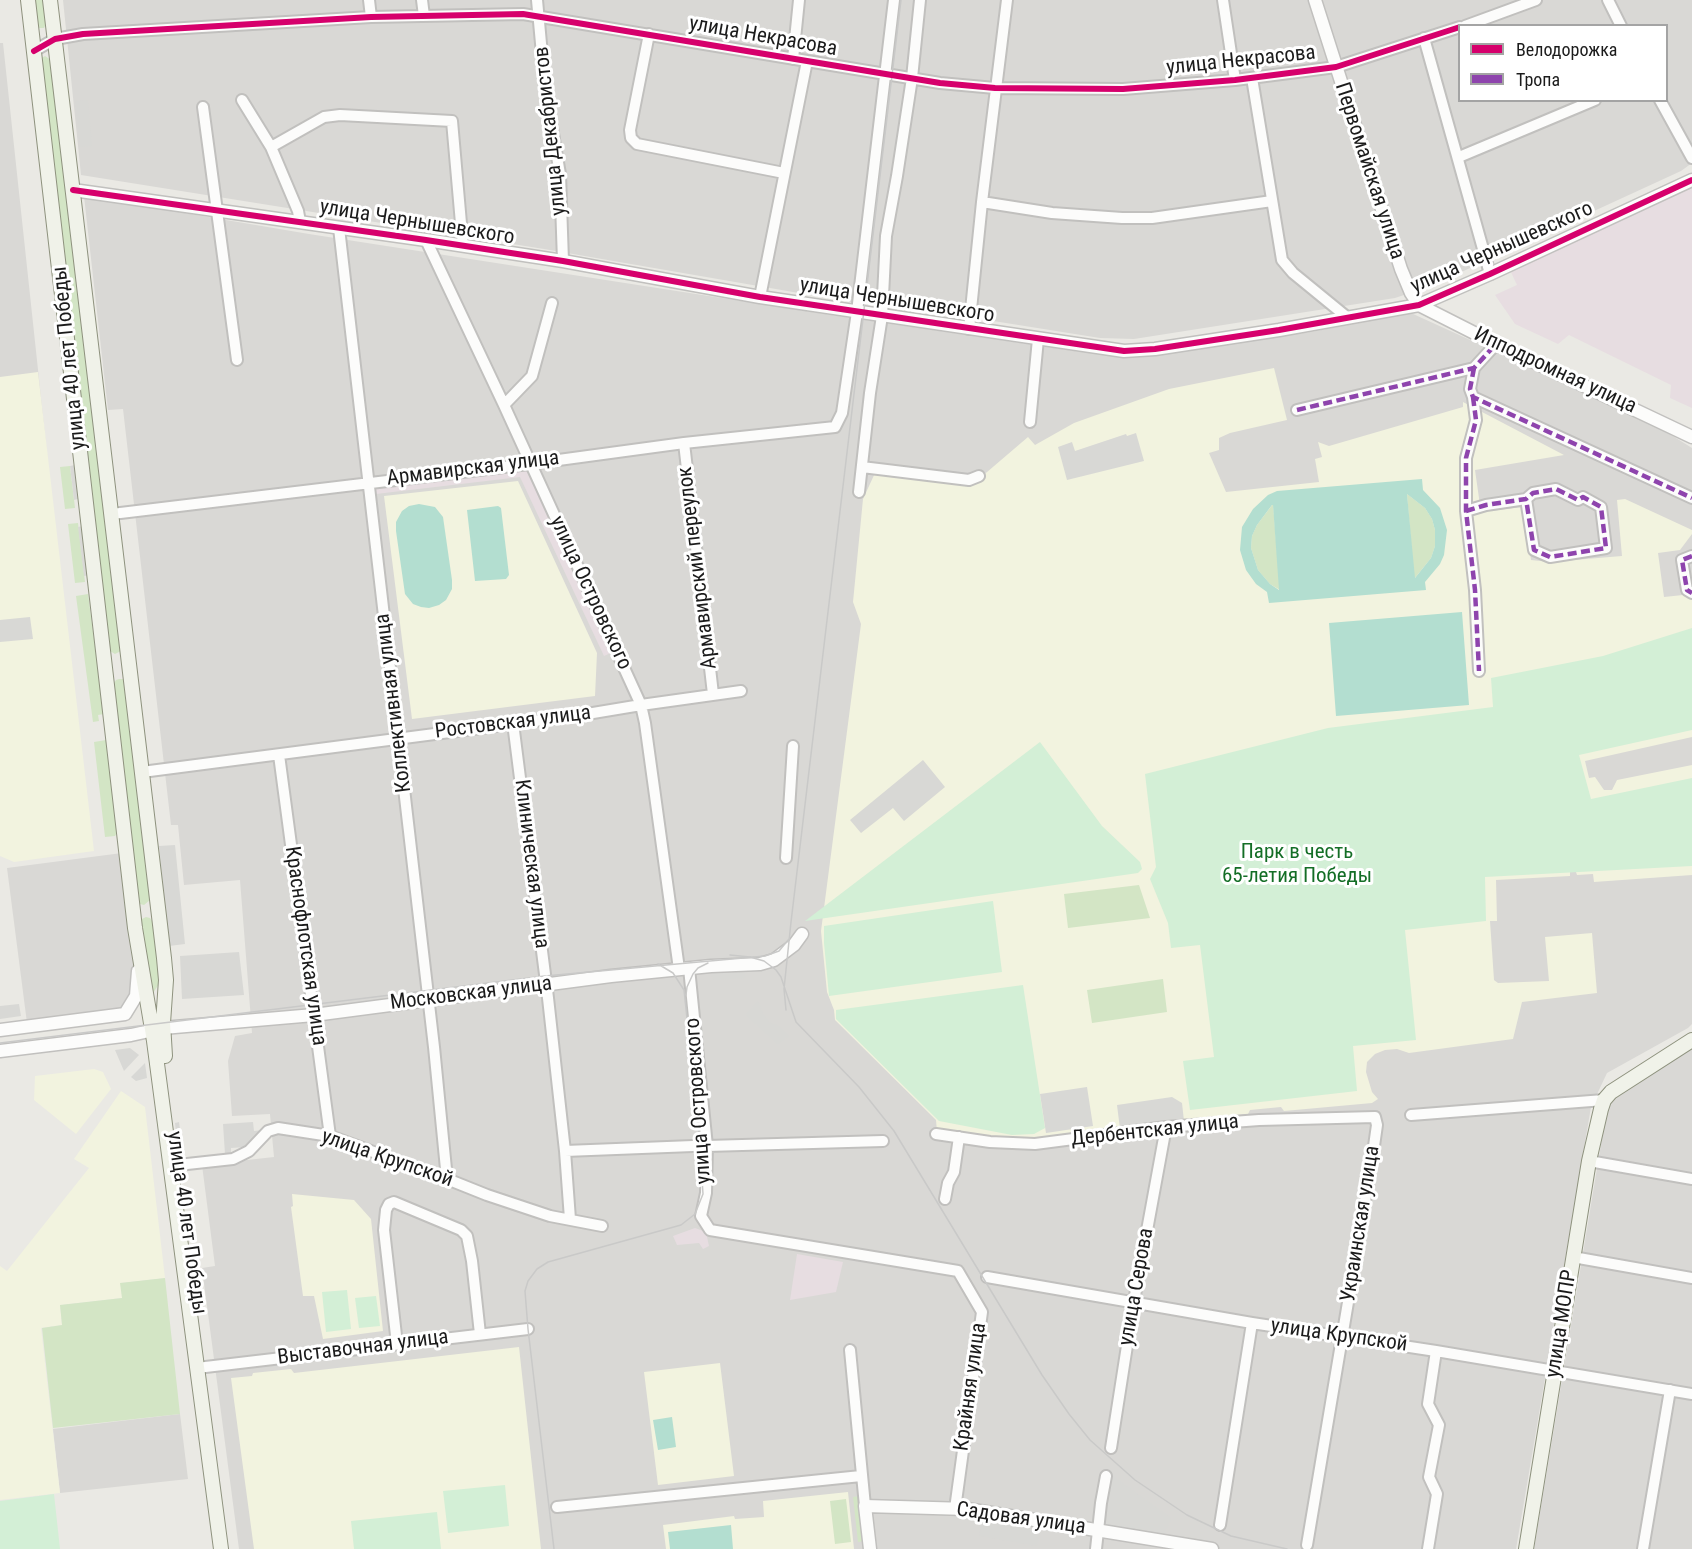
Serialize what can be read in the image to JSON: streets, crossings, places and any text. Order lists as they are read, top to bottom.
{
  "streets": {
    "main road": ["улица 40 лет Победы", "улица МОПР"],
    "street": [
      "улица Некрасова",
      "улица Декабристов",
      "Первомайская улица",
      "улица Чернышевского",
      "Ипподромная улица",
      "Армавирская улица",
      "Армавирский переулок",
      "улица Островского",
      "Коллективная улица",
      "Ростовская улица",
      "Клиническая улица",
      "Краснофлотская улица",
      "Московская улица",
      "Дербентская улица",
      "улица Крупской",
      "Украинская улица",
      "улица Серова",
      "Выставочная улица",
      "Крайняя улица",
      "Садовая улица"
    ]
  },
  "crossings": [
    ["улица Некрасова", "улица Декабристов"],
    ["улица Некрасова", "Первомайская улица"],
    ["улица Некрасова", "улица 40 лет Победы"],
    ["улица Декабристов", "улица Чернышевского"],
    ["Первомайская улица", "улица Чернышевского"],
    ["Первомайская улица", "Ипподромная улица"],
    ["улица Чернышевского", "улица 40 лет Победы"],
    ["улица Чернышевского", "Ипподромная улица"],
    ["улица Чернышевского", "Армавирская улица"],
    ["улица Чернышевского", "улица Островского"],
    ["улица Чернышевского", "Коллективная улица"],
    ["улица 40 лет Победы", "Армавирская улица"],
    ["улица 40 лет Победы", "Ростовская улица"],
    ["улица 40 лет Победы", "Московская улица"],
    ["улица 40 лет Победы", "улица Крупской"],
    ["улица 40 лет Победы", "Выставочная улица"],
    ["Армавирская улица", "Армавирский переулок"],
    ["Армавирская улица", "улица Островского"],
    ["Армавирская улица", "Коллективная улица"],
    ["Армавирский переулок", "Ростовская улица"],
    ["улица Островского", "Ростовская улица"],
    ["улица Островского", "Московская улица"],
    ["улица Островского", "Крайняя улица"],
    ["Коллективная улица", "Ростовская улица"],
    ["Коллективная улица", "Московская улица"],
    ["Коллективная улица", "улица Крупской"],
    ["Ростовская улица", "Клиническая улица"],
    ["Ростовская улица", "Краснофлотская улица"],
    ["Клиническая улица", "Московская улица"],
    ["Клиническая улица", "улица Крупской"],
    ["Краснофлотская улица", "Московская улица"],
    ["Краснофлотская улица", "улица Крупской"],
    ["Дербентская улица", "Украинская улица"],
    ["Дербентская улица", "улица Серова"],
    ["улица Крупской", "Украинская улица"],
    ["улица Крупской", "улица Серова"],
    ["улица Крупской", "улица МОПР"],
    ["Крайняя улица", "Садовая улица"]
  ],
  "parks": ["Парк в честь 65-летия Победы"],
  "legend": ["Велодорожка", "Тропа"]
}
